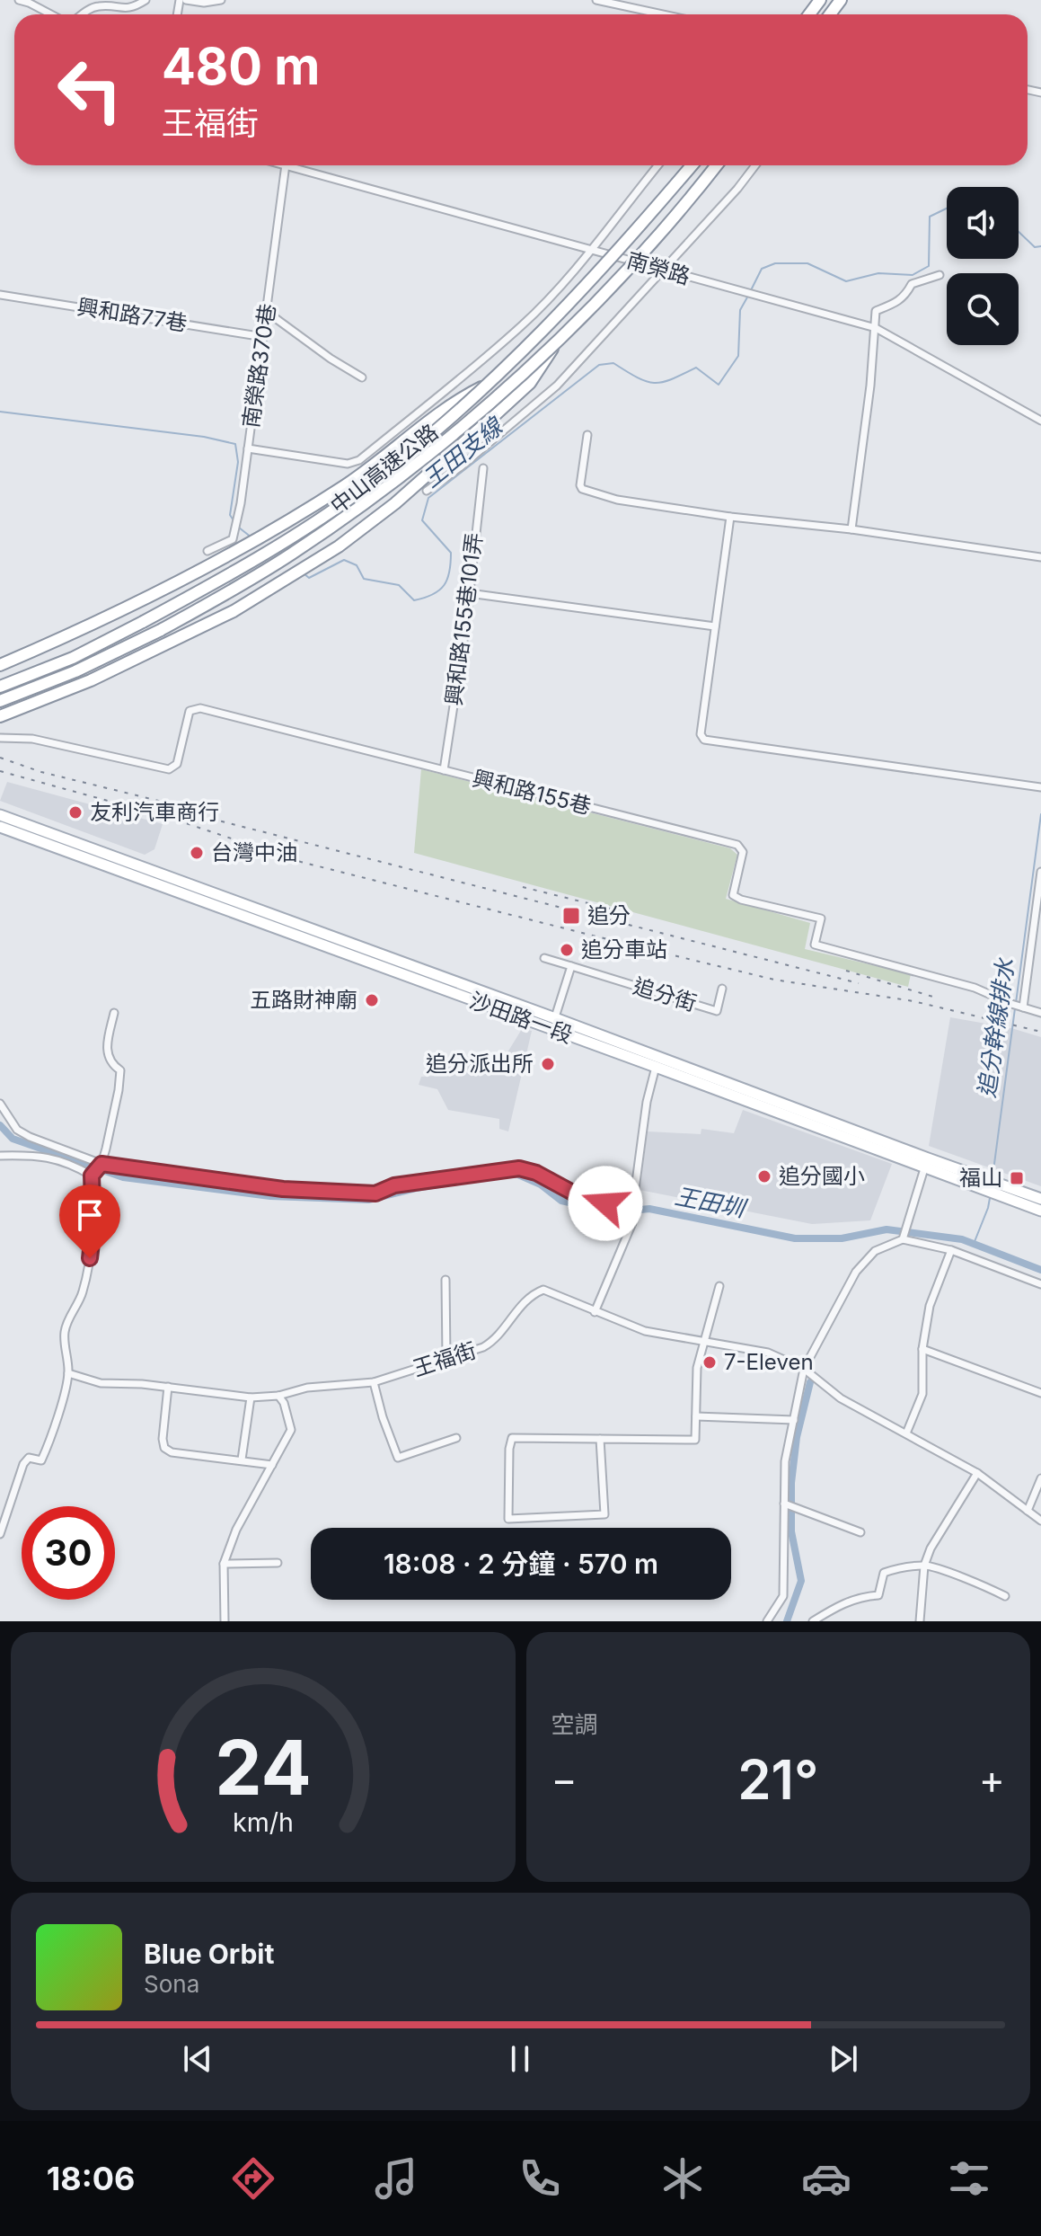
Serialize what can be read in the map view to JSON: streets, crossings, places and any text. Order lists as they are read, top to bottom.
{
  "streets": {
    "highway": ["中山高速公路"],
    "main road": ["沙田路一段"],
    "street": [
      "南榮路",
      "興和路77巷",
      "南榮路370巷",
      "興和路155巷101弄",
      "興和路155巷",
      "追分街",
      "王福街"
    ]
  },
  "crossings": [
    ["興和路77巷", "南榮路370巷"],
    ["興和路155巷101弄", "興和路155巷"]
  ],
  "water": ["王田支線", "追分幹線排水", "王田圳"],
  "places": {
    "other": [
      "友利汽車商行",
      "台灣中油",
      "追分車站",
      "五路財神廟",
      "追分派出所",
      "追分國小",
      "7-Eleven"
    ],
    "transit": ["追分", "福山"]
  },
  "page": {
    "turn": ["480 m", "王福街"],
    "limit": "30",
    "trip": "18:08 · 2 分鐘 · 570 m",
    "tile": "空調",
    "heat": ["−", "21°", "+"],
    "song": ["Blue Orbit", "Sona"],
    "tabs": "18:06",
    "gauge": ["24", "km/h"]
  }
}
